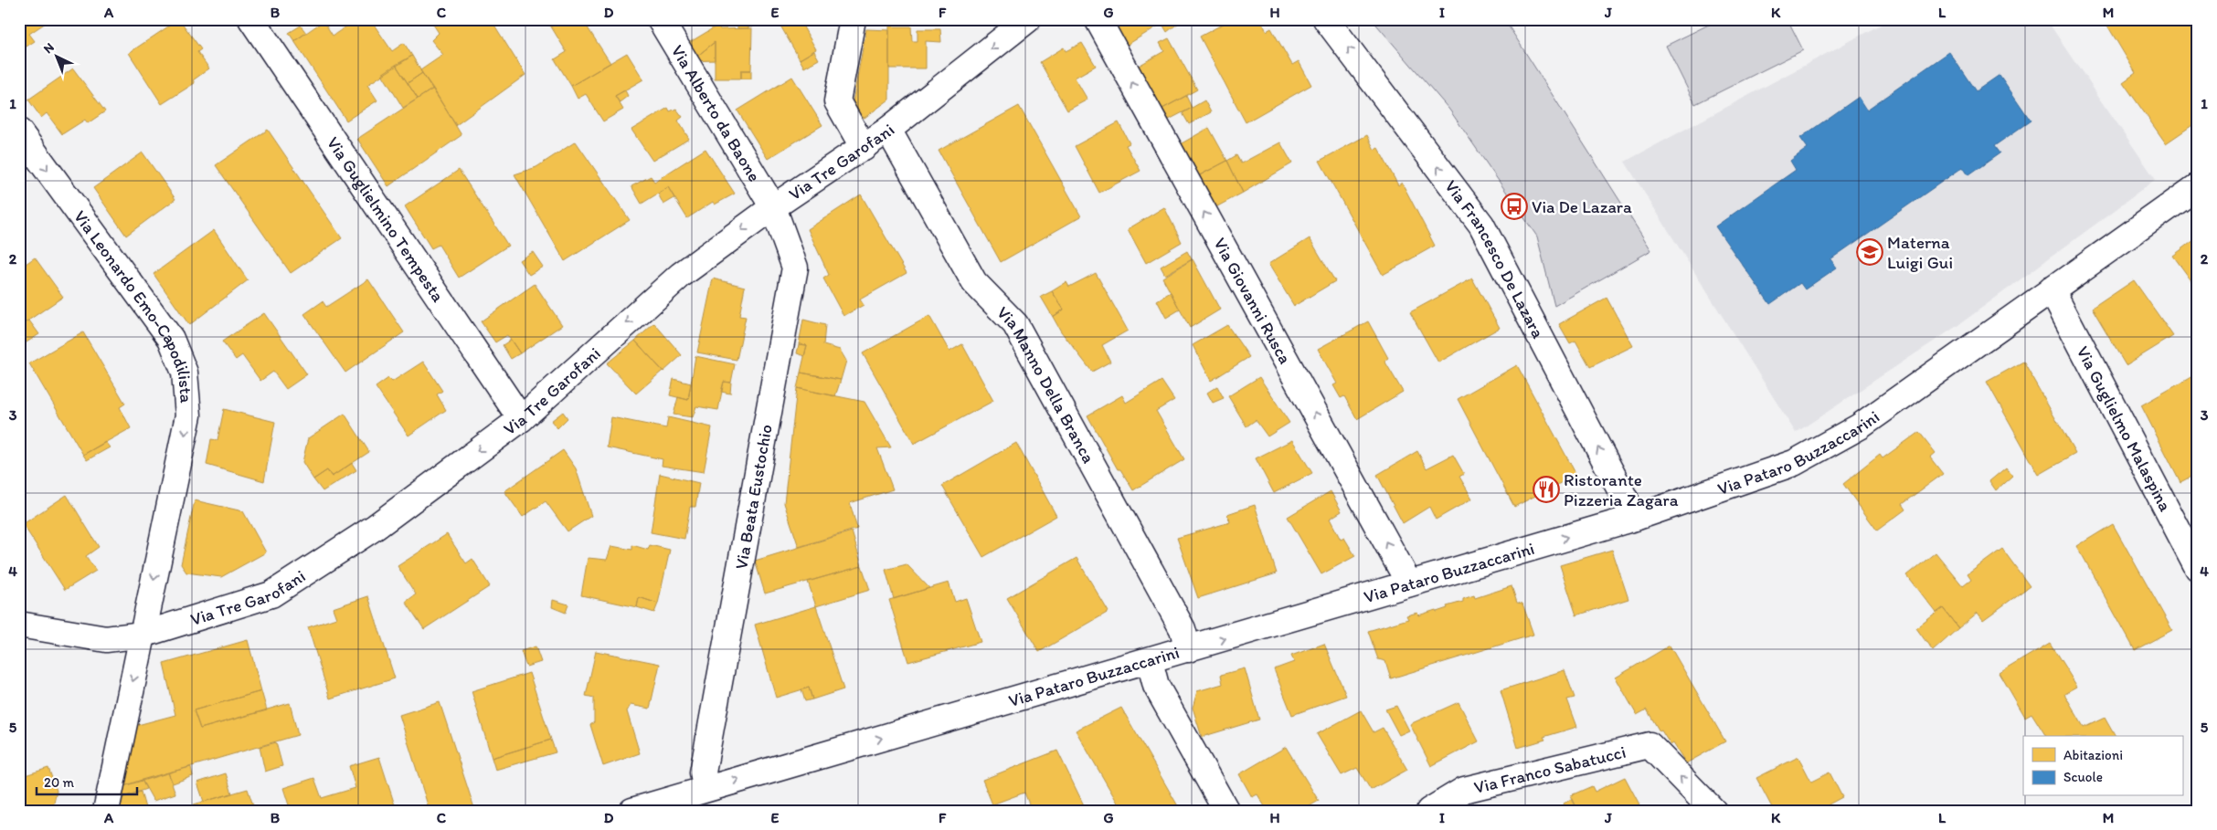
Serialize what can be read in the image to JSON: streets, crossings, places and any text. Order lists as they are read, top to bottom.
{
  "streets": {
    "street": [
      "Via Alberto da Baone",
      "Via Tre Garofani",
      "Via Guglielmino Tempesta",
      "Via Francesco De Lazara",
      "Via Giovanni Rusca",
      "Via Leonardo Emo-Capodilista",
      "Via Manno Della Branca",
      "Via Guglielmo Malaspina",
      "Via Pataro Buzzaccarini",
      "Via Beata Eustochio",
      "Via Franco Sabatucci"
    ]
  },
  "crossings": [
    ["Via Alberto da Baone", "Via Tre Garofani"],
    ["Via Alberto da Baone", "Via Beata Eustochio"],
    ["Via Tre Garofani", "Via Guglielmino Tempesta"],
    ["Via Tre Garofani", "Via Leonardo Emo-Capodilista"],
    ["Via Tre Garofani", "Via Manno Della Branca"],
    ["Via Tre Garofani", "Via Beata Eustochio"],
    ["Via Francesco De Lazara", "Via Pataro Buzzaccarini"],
    ["Via Giovanni Rusca", "Via Pataro Buzzaccarini"],
    ["Via Manno Della Branca", "Via Pataro Buzzaccarini"],
    ["Via Guglielmo Malaspina", "Via Pataro Buzzaccarini"],
    ["Via Pataro Buzzaccarini", "Via Beata Eustochio"]
  ],
  "one_way": [
    "Via Tre Garofani",
    "Via Francesco De Lazara",
    "Via Giovanni Rusca",
    "Via Leonardo Emo-Capodilista",
    "Via Pataro Buzzaccarini",
    "Via Franco Sabatucci"
  ],
  "places": {
    "bus stop": ["Via De Lazara"],
    "school or university": ["Materna Luigi Gui"],
    "restaurant": ["Ristorante Pizzeria Zagara"]
  },
  "legend": ["Abitazioni", "Scuole"],
  "scale_bar": "20 m",
  "north": "top left",
  "grid": {
    "columns": [
      "A",
      "B",
      "C",
      "D",
      "E",
      "F",
      "G",
      "H",
      "I",
      "J",
      "K",
      "L",
      "M"
    ],
    "rows": [
      "1",
      "2",
      "3",
      "4",
      "5"
    ]
  }
}
